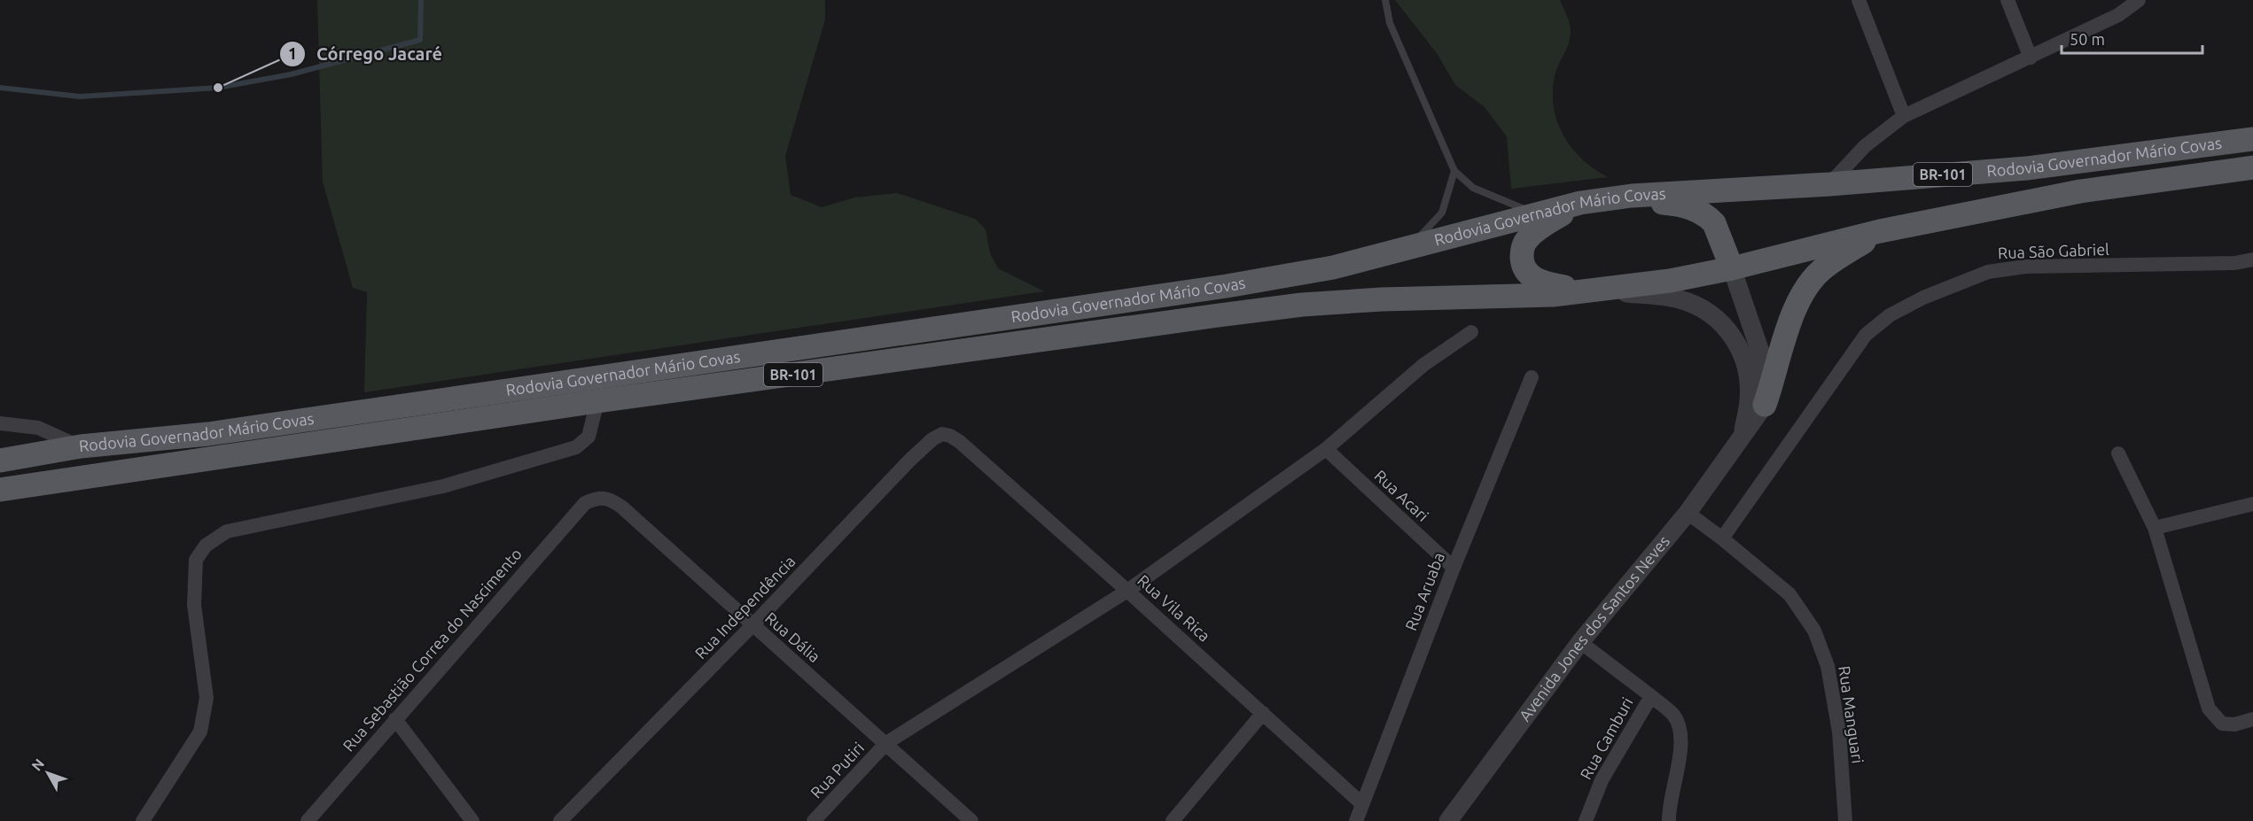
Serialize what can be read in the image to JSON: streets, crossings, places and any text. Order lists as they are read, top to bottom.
{
  "streets": {
    "main road": ["Rodovia Governador Mário Covas", "BR-101"],
    "street": [
      "Rua São Gabriel",
      "Rua Acari",
      "Rua Aruaba",
      "Rua Independência",
      "Rua Vila Rica",
      "Avenida Jones dos Santos Neves",
      "Rua Dália",
      "Rua Sebastião Correa do Nascimento",
      "Rua Manguari",
      "Rua Camburi",
      "Rua Putiri"
    ]
  },
  "crossings": [
    ["Rodovia Governador Mário Covas", "Avenida Jones dos Santos Neves"],
    ["Rua São Gabriel", "Rua Manguari"],
    ["Rua Acari", "Rua Aruaba"],
    ["Rua Acari", "Rua Putiri"],
    ["Rua Aruaba", "Rua Vila Rica"],
    ["Rua Independência", "Rua Vila Rica"],
    ["Rua Independência", "Rua Dália"],
    ["Rua Vila Rica", "Rua Putiri"],
    ["Avenida Jones dos Santos Neves", "Rua Manguari"],
    ["Avenida Jones dos Santos Neves", "Rua Camburi"],
    ["Rua Dália", "Rua Sebastião Correa do Nascimento"],
    ["Rua Dália", "Rua Putiri"]
  ],
  "places": ["Córrego Jacaré"],
  "scale_bar": "50 m",
  "north": "top left"
}
